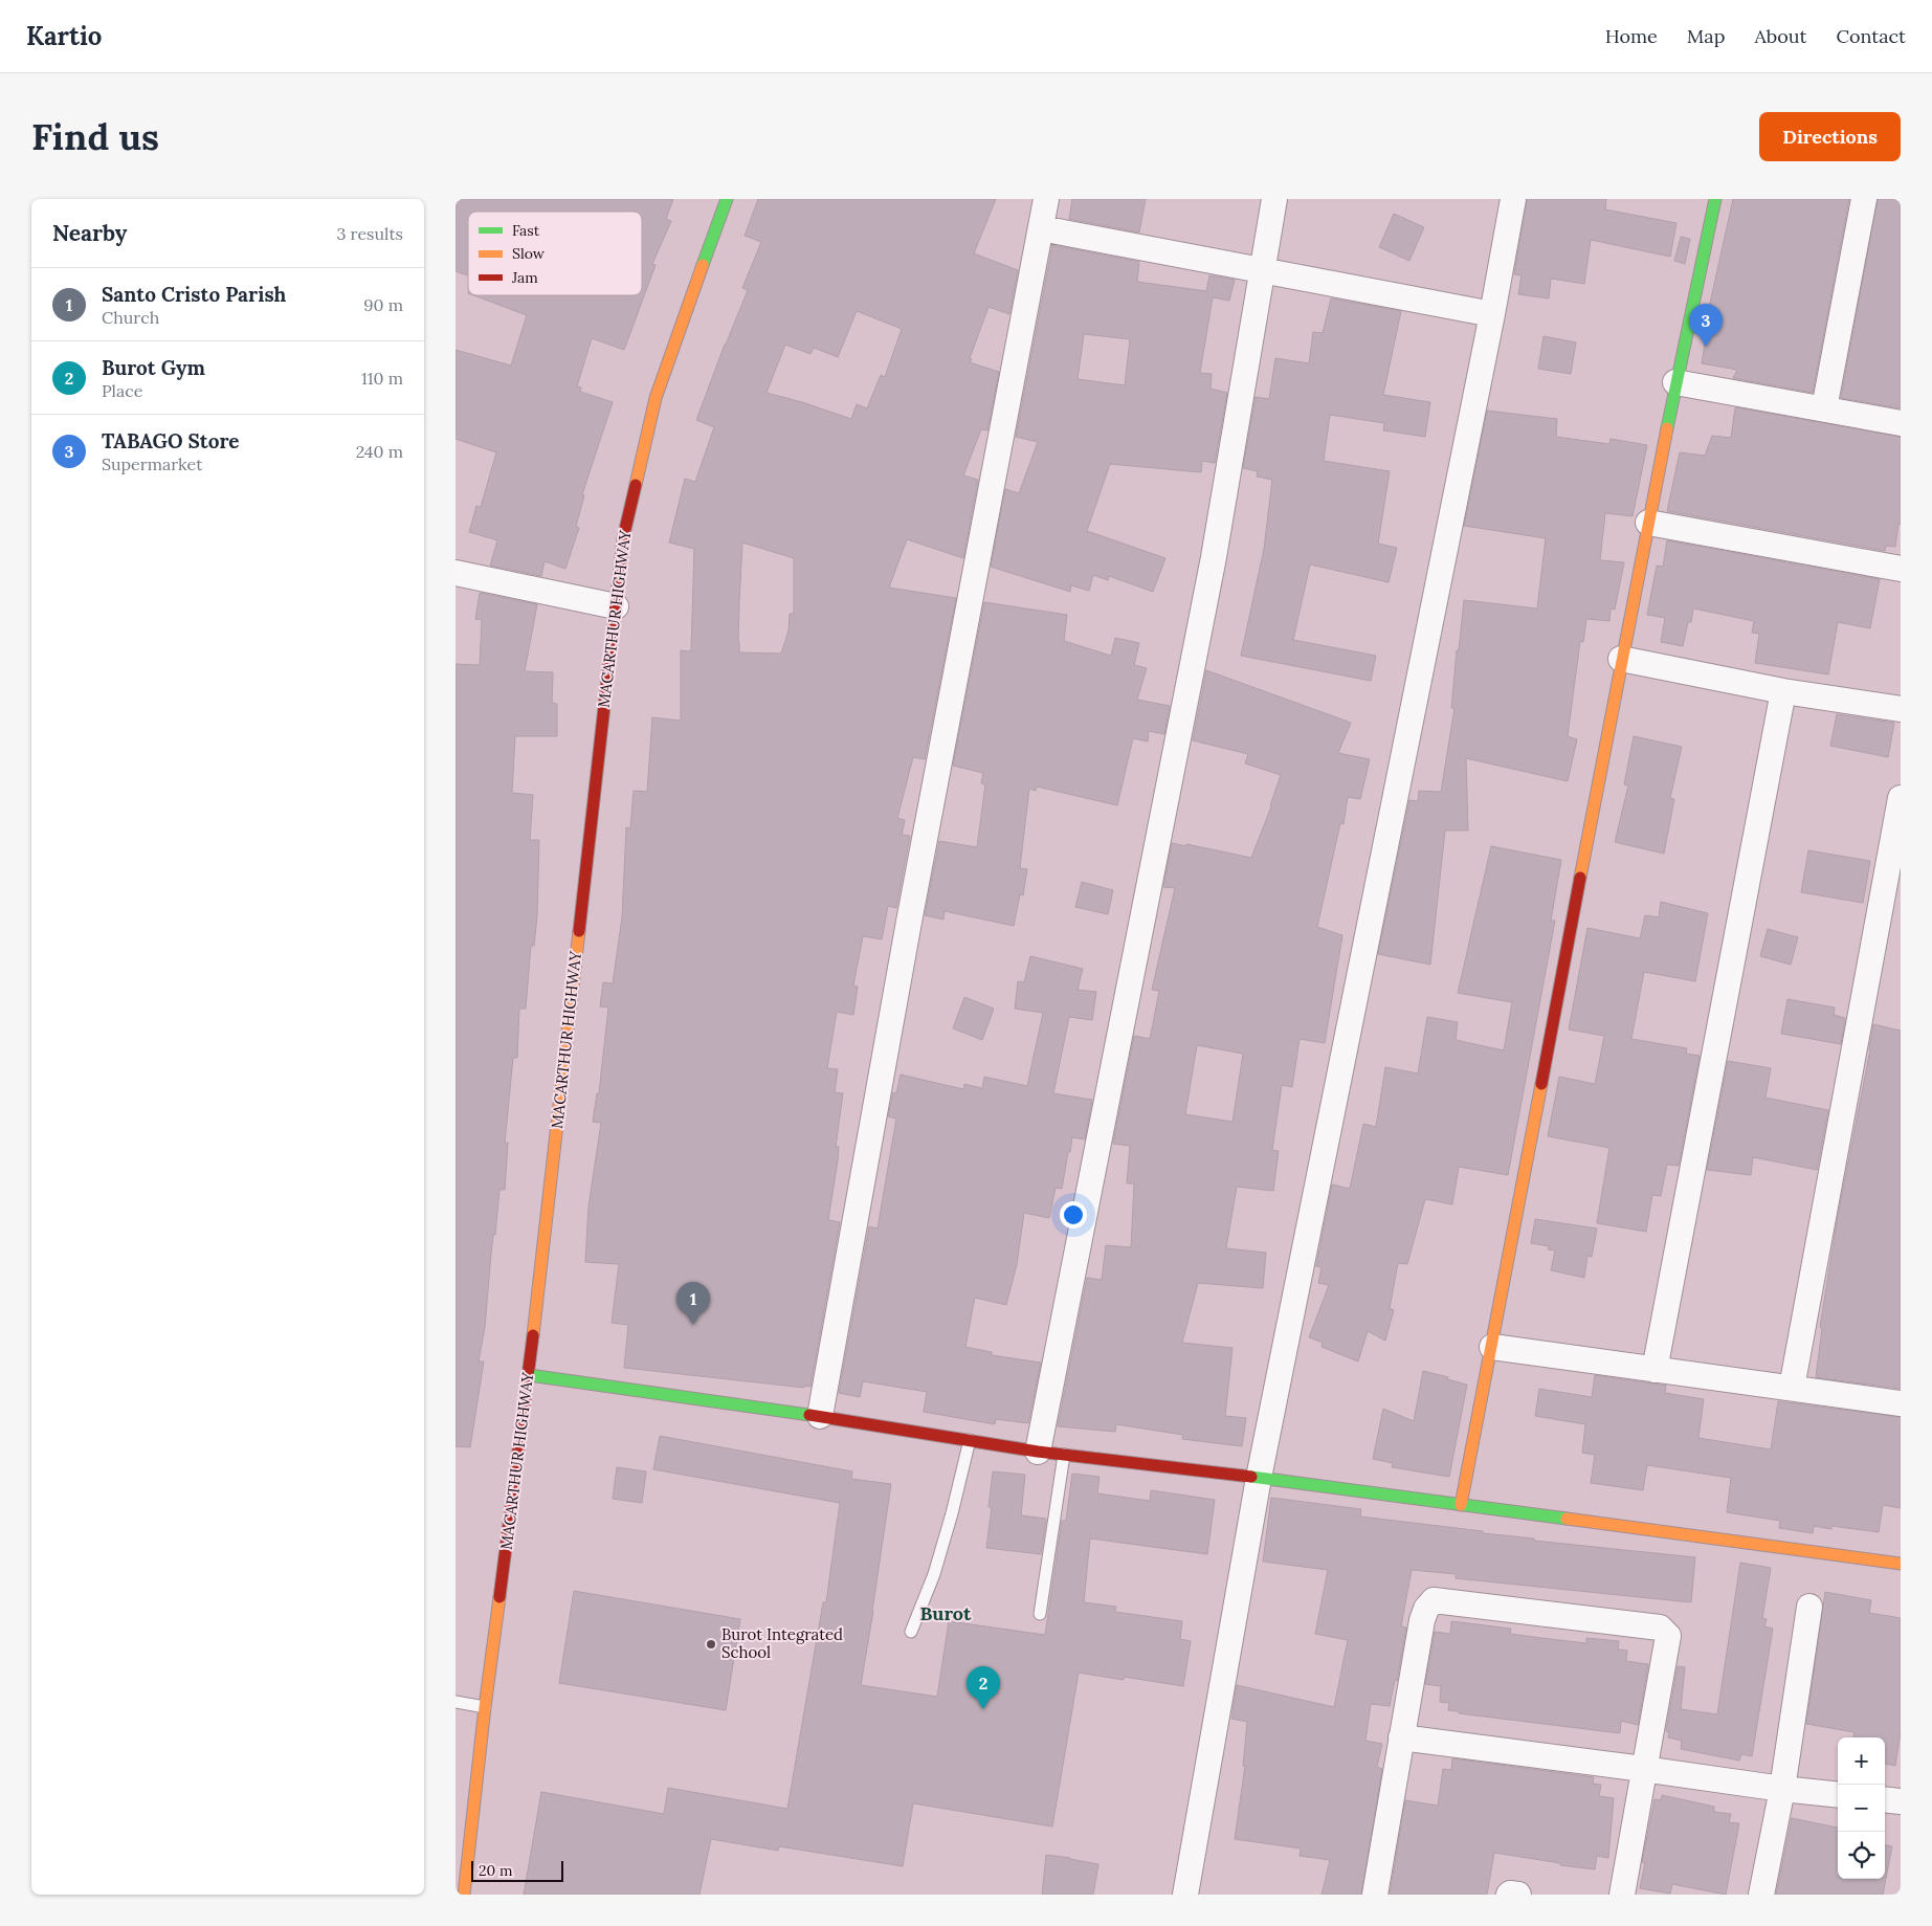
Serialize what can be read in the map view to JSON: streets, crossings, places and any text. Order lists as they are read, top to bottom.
{
  "streets": {
    "main road": ["MACARTHUR HIGHWAY"]
  },
  "districts": ["Burot"],
  "places": ["Burot Integrated School"],
  "legend": ["Fast", "Slow", "Jam"],
  "scale_bar": "20 m",
  "page": {
    "header": "Kartio",
    "nav": [
      "Home",
      "Map",
      "About",
      "Contact"
    ],
    "buttons": "Directions",
    "title": "Find us",
    "heading": ["Nearby", "3 results"],
    "list": [
      {
        "mark": "1",
        "name": "Santo Cristo Parish",
        "note": "Church",
        "value": "90 m"
      },
      {
        "mark": "2",
        "name": "Burot Gym",
        "note": "Place",
        "value": "110 m"
      },
      {
        "mark": "3",
        "name": "TABAGO Store",
        "note": "Supermarket",
        "value": "240 m"
      }
    ],
    "pins": ["3", "1", "2"],
    "map_buttons": ["+", "−"],
    "scale": "20 m"
  }
}
